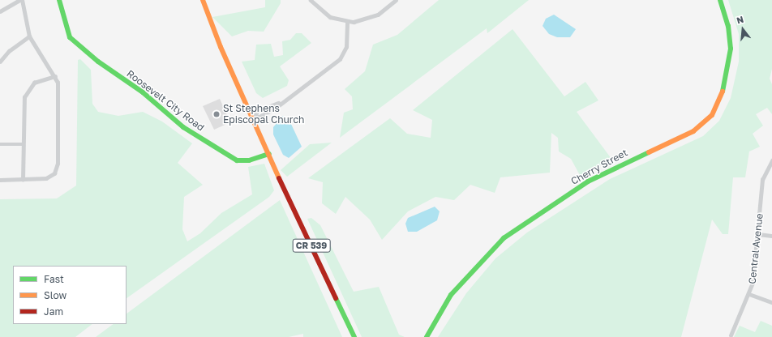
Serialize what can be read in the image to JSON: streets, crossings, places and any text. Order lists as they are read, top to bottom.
{
  "streets": {
    "street": [
      "Roosevelt City Road",
      "Cherry Street",
      "CR 539",
      "Central Avenue"
    ]
  },
  "crossings": [
    ["Roosevelt City Road", "CR 539"]
  ],
  "places": ["St Stephens Episcopal Church"],
  "legend": ["Fast", "Slow", "Jam"],
  "north": "top"
}
